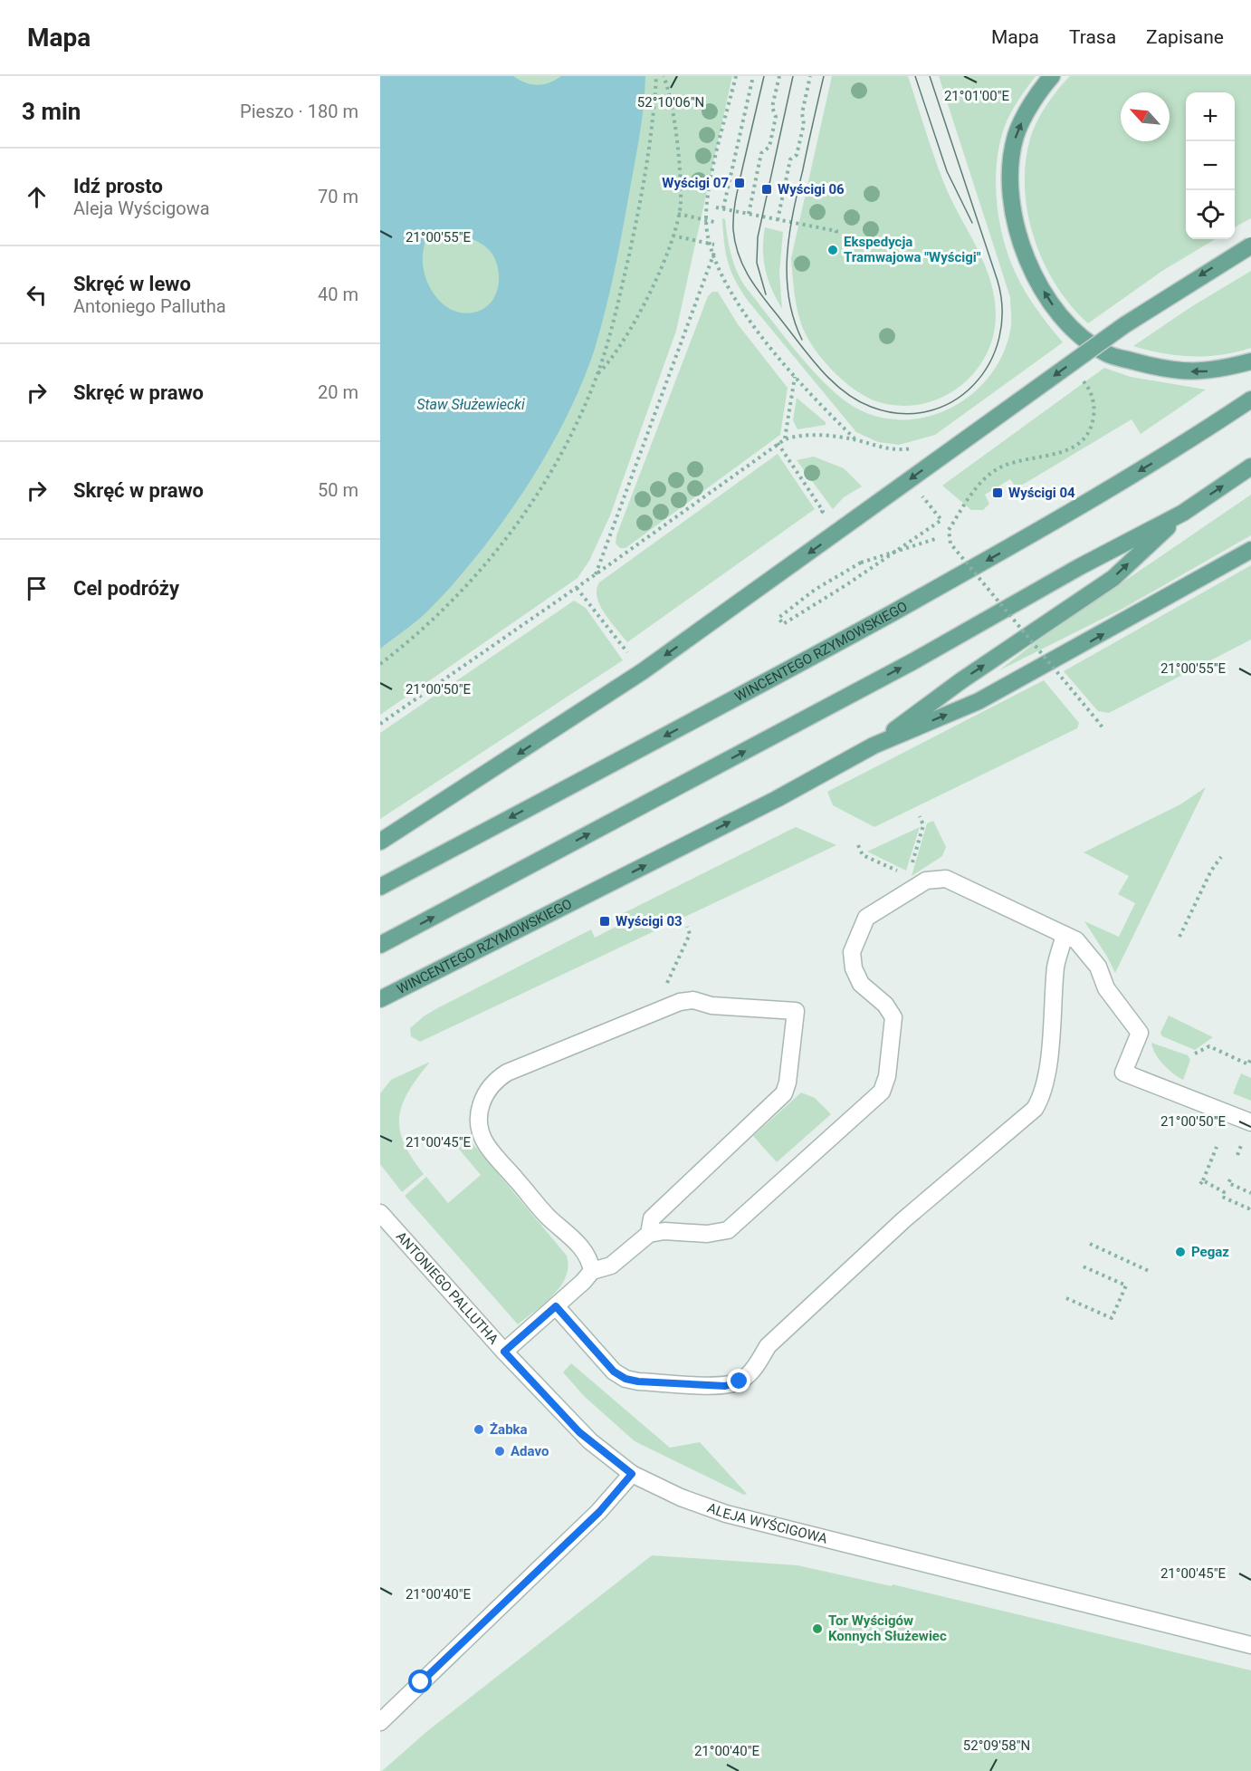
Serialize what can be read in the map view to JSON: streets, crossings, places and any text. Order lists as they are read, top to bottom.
{
  "streets": {
    "main road": ["WINCENTEGO RZYMOWSKIEGO"],
    "street": ["ANTONIEGO PALLUTHA", "ALEJA WYŚCIGOWA"]
  },
  "crossings": [
    ["ANTONIEGO PALLUTHA", "ALEJA WYŚCIGOWA"]
  ],
  "water": ["Staw Służewiecki"],
  "places": {
    "transit": [
      "Wyścigi 07",
      "Wyścigi 06",
      "Wyścigi 04",
      "Wyścigi 03"
    ],
    "other": [
      "Ekspedycja Tramwajowa \"Wyścigi\"",
      "Pegaz",
      "Żabka",
      "Adavo",
      "Tor Wyścigów Konnych Służewiec"
    ]
  },
  "north": "top left",
  "page": {
    "header": "Mapa",
    "nav": ["Mapa", "Trasa", "Zapisane"],
    "heading": ["3 min", "Pieszo · 180 m"],
    "map_buttons": ["+", "−"],
    "list": [
      ["Idź prosto", "Aleja Wyścigowa", "70 m"],
      ["Skręć w lewo", "Antoniego Pallutha", "40 m"],
      ["Skręć w prawo", "20 m"],
      ["Skręć w prawo", "50 m"],
      "Cel podróży"
    ]
  },
  "coordinates": [
    "21°01'00\"E",
    "52°10'06\"N",
    "21°00'55\"E",
    "21°00'50\"E",
    "21°00'45\"E",
    "21°00'40\"E",
    "52°09'58\"N"
  ]
}
